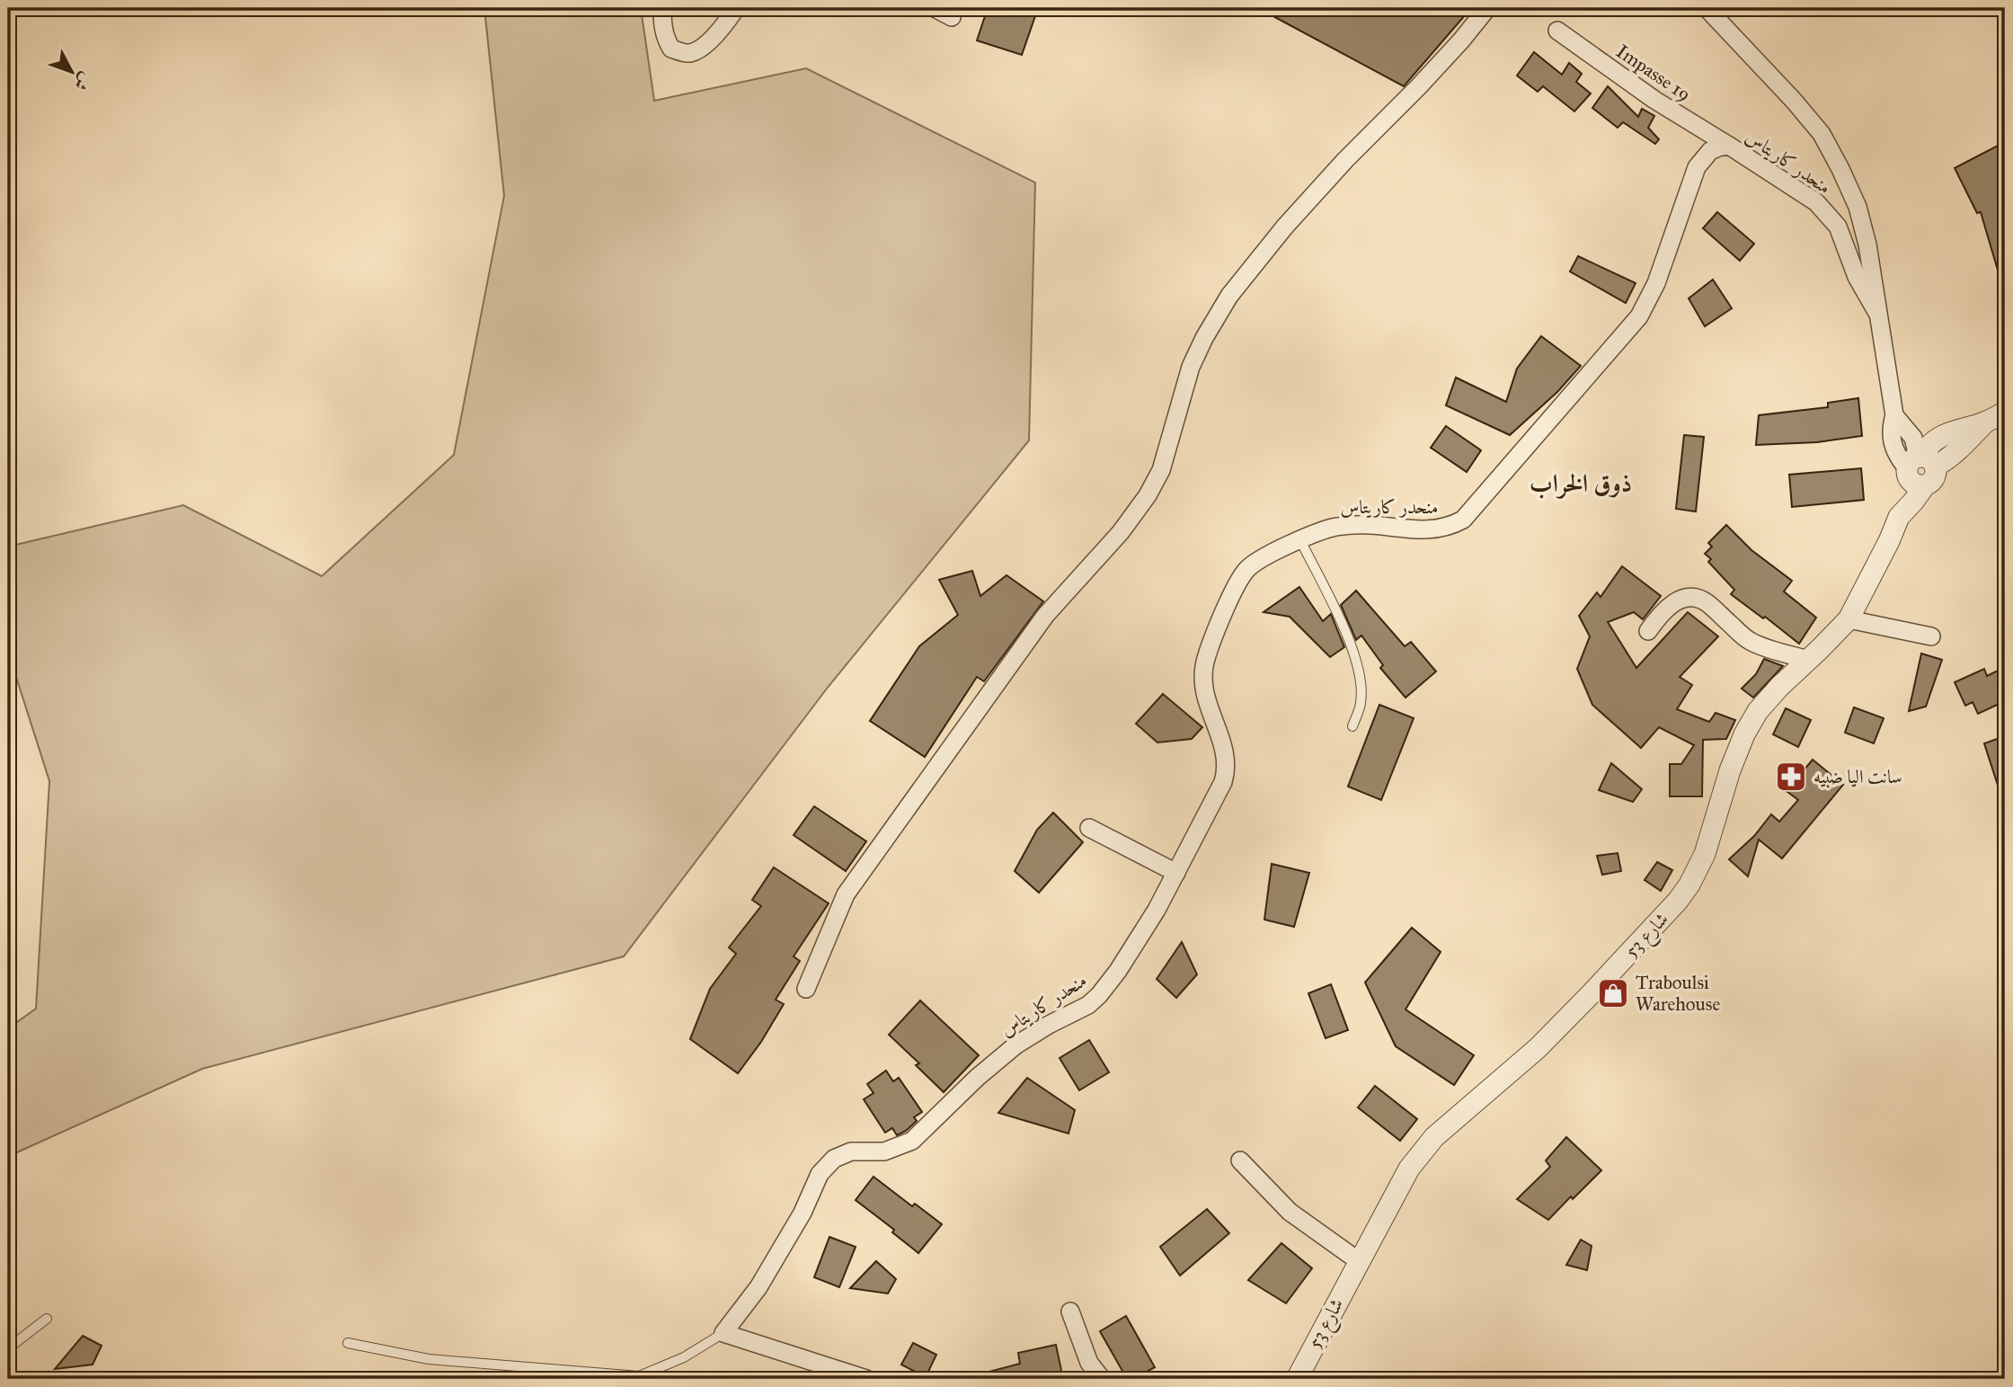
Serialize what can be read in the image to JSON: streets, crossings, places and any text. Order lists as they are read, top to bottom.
{
  "streets": {
    "street": ["Impasse 19", "منحدر كاريتاس", "شارع 53"]
  },
  "crossings": [
    ["Impasse 19", "منحدر كاريتاس"]
  ],
  "districts": ["ذوق الخراب"],
  "places": {
    "pharmacy": ["سانت اليا ضبيه"],
    "shop": ["Traboulsi Warehouse"]
  },
  "north": "bottom right"
}
